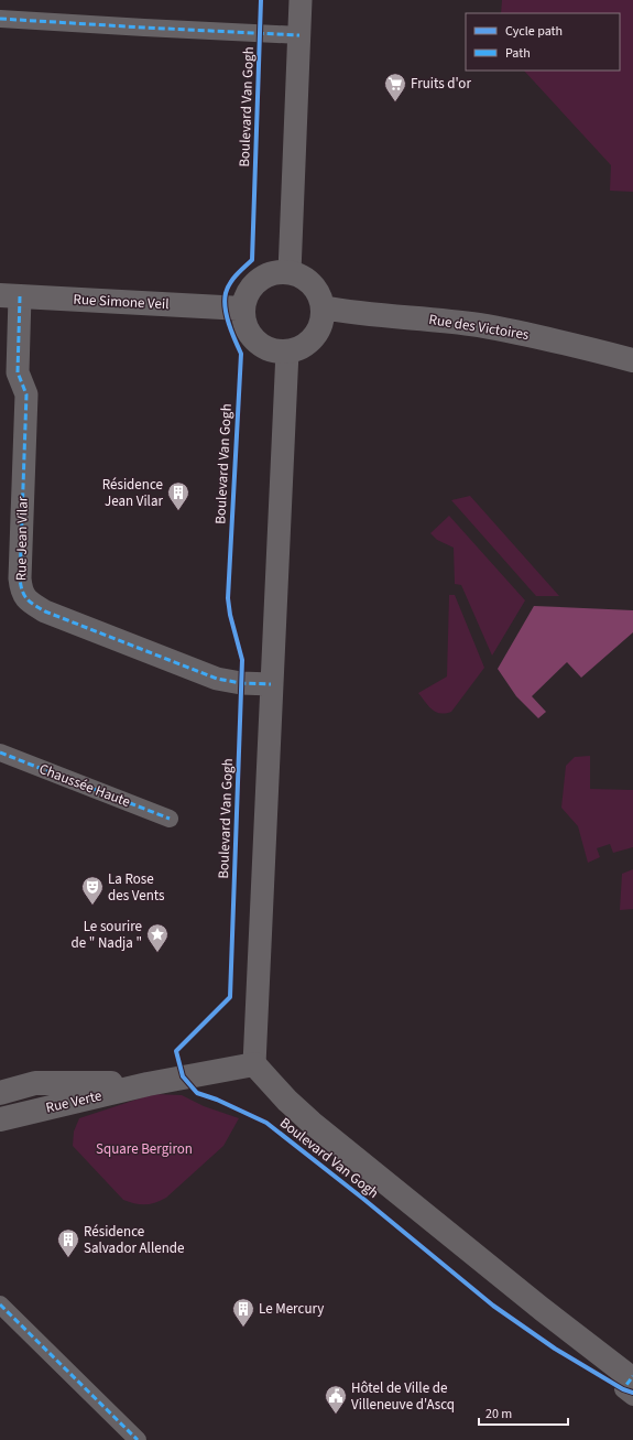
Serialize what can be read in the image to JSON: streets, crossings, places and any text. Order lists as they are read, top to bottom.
{
  "streets": {
    "street": [
      "Boulevard Van Gogh",
      "Rue Simone Veil",
      "Rue des Victoires",
      "Rue Jean Vilar",
      "Chaussée Haute",
      "Rue Verte"
    ]
  },
  "crossings": [
    ["Boulevard Van Gogh", "Rue Verte"],
    ["Rue Simone Veil", "Rue des Victoires"],
    ["Rue Simone Veil", "Rue Jean Vilar"]
  ],
  "parks": ["Square Bergiron"],
  "places": {
    "supermarket": ["Fruits d'or"],
    "building": ["Résidence Jean Vilar", "Résidence Salvador Allende", "Le Mercury"],
    "theatre": ["La Rose des Vents"],
    "place": ["Le sourire de \" Nadja \""],
    "public building": ["Hôtel de Ville de Villeneuve d'Ascq"]
  },
  "legend": ["Cycle path", "Path"],
  "scale_bar": "20 m"
}
